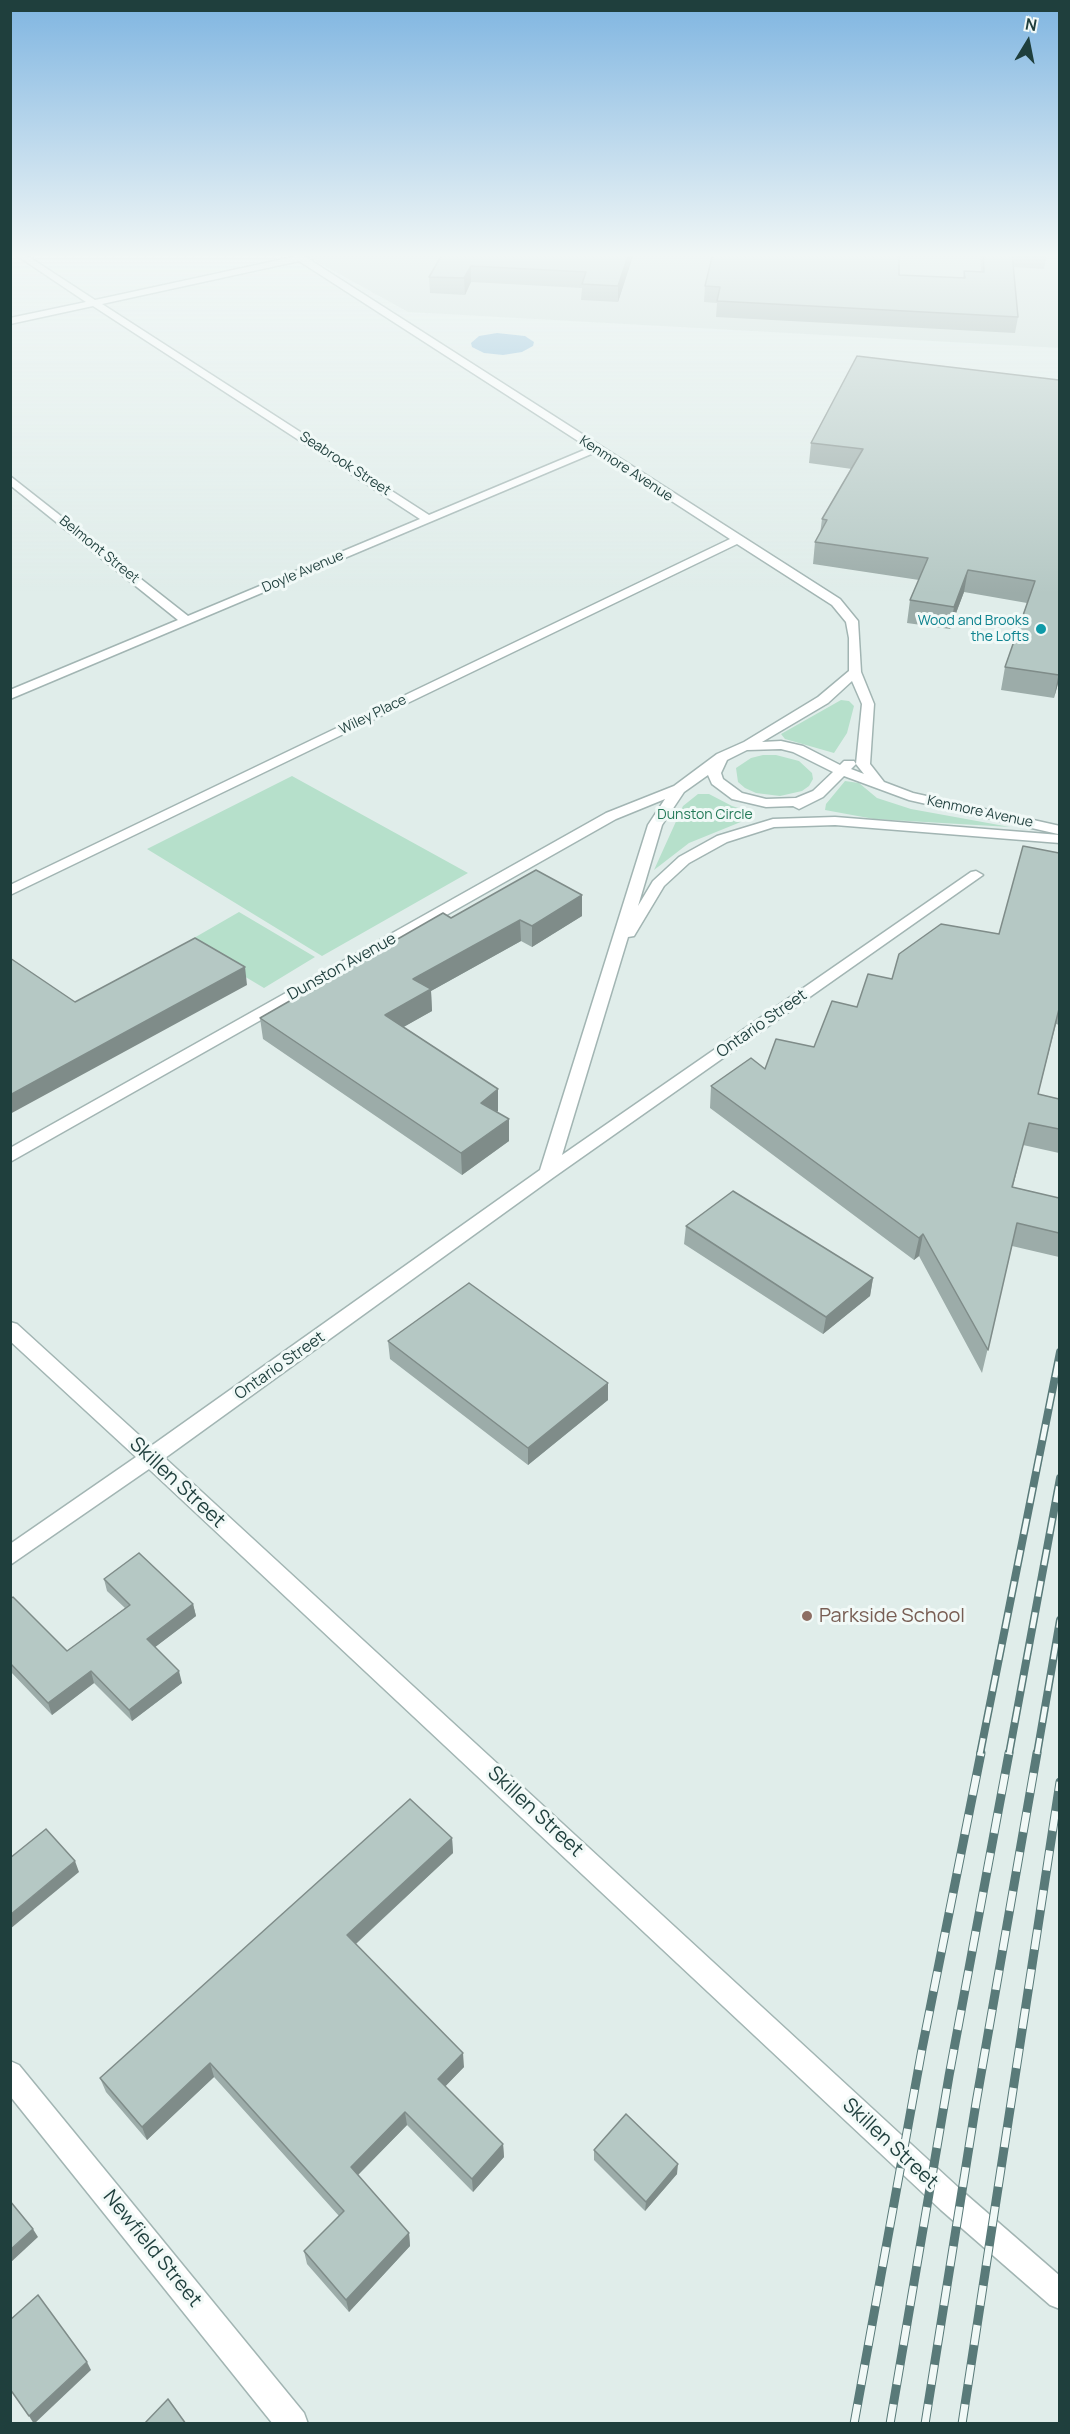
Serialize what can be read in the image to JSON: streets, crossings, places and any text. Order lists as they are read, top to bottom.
{
  "streets": {
    "street": [
      "Seabrook Street",
      "Kenmore Avenue",
      "Belmont Street",
      "Doyle Avenue",
      "Wiley Place",
      "Dunston Avenue",
      "Ontario Street",
      "Skillen Street",
      "Newfield Street"
    ]
  },
  "crossings": [
    ["Seabrook Street", "Doyle Avenue"],
    ["Kenmore Avenue", "Doyle Avenue"],
    ["Kenmore Avenue", "Wiley Place"],
    ["Belmont Street", "Doyle Avenue"],
    ["Ontario Street", "Skillen Street"]
  ],
  "parks": ["Dunston Circle"],
  "places": ["Wood and Brooks the Lofts", "Parkside School"],
  "north": "top"
}
